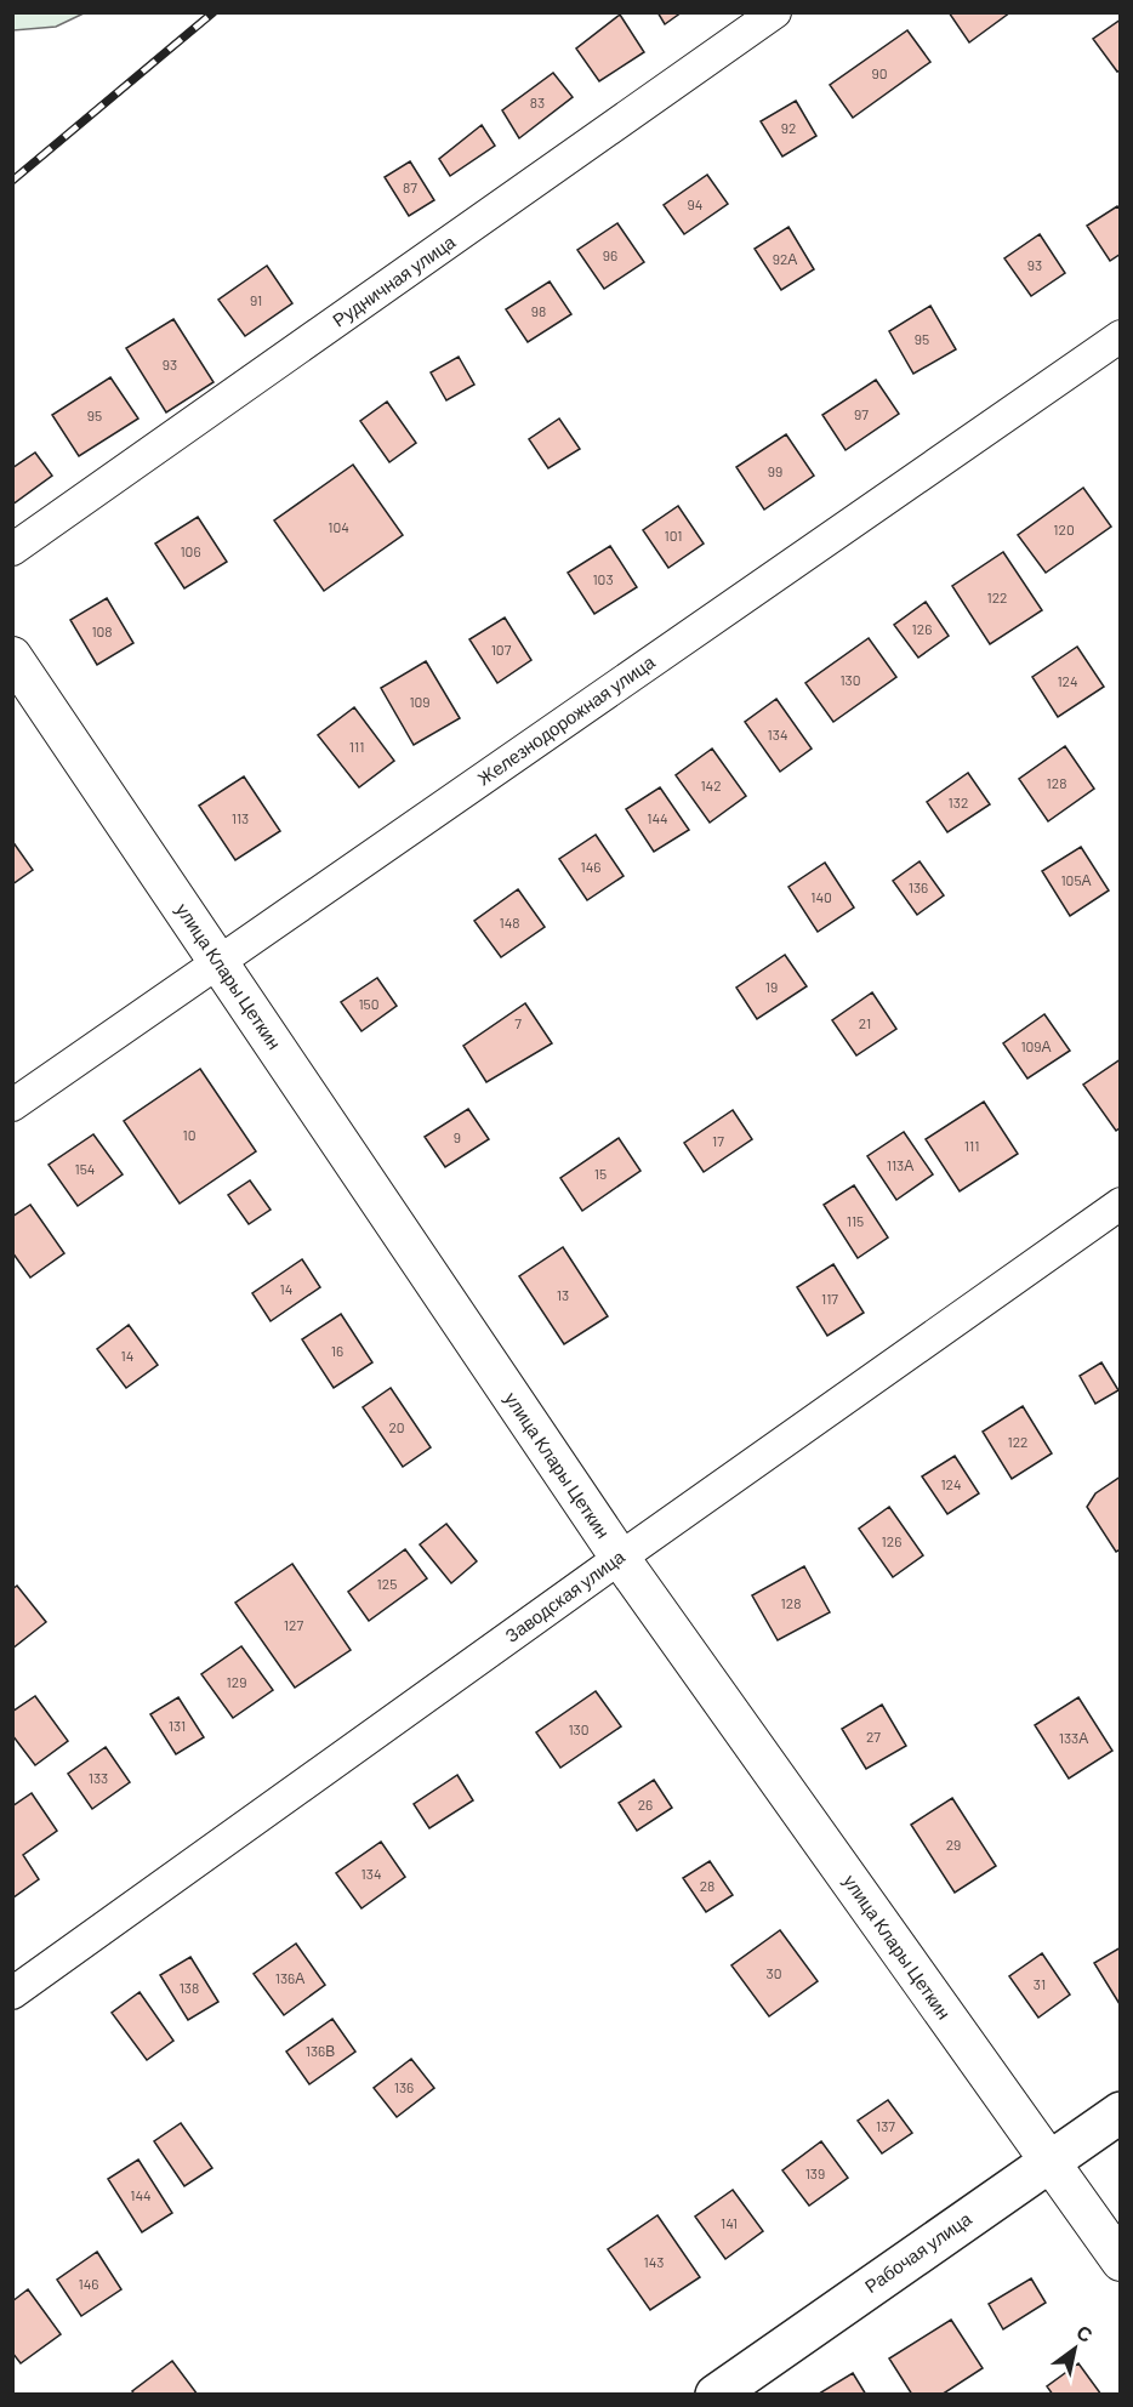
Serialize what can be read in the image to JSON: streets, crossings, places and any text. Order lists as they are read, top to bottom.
{
  "streets": {
    "main road": ["Рабочая улица"],
    "street": [
      "Рудничная улица",
      "Железнодорожная улица",
      "улица Клары Цеткин",
      "Заводская улица"
    ]
  },
  "crossings": [
    ["Железнодорожная улица", "улица Клары Цеткин"],
    ["улица Клары Цеткин", "Заводская улица"],
    ["улица Клары Цеткин", "Рабочая улица"]
  ],
  "house_numbers": [
    "90",
    "83",
    "92",
    "87",
    "94",
    "96",
    "92А",
    "93",
    "91",
    "98",
    "95",
    "93",
    "97",
    "95",
    "99",
    "104",
    "120",
    "101",
    "106",
    "103",
    "122",
    "126",
    "108",
    "107",
    "130",
    "124",
    "109",
    "134",
    "111",
    "128",
    "142",
    "132",
    "113",
    "144",
    "146",
    "105А",
    "136",
    "140",
    "148",
    "19",
    "150",
    "7",
    "21",
    "109А",
    "10",
    "9",
    "17",
    "111",
    "113А",
    "154",
    "15",
    "115",
    "14",
    "13",
    "117",
    "16",
    "14",
    "20",
    "122",
    "124",
    "126",
    "125",
    "128",
    "127",
    "129",
    "131",
    "130",
    "27",
    "133А",
    "133",
    "26",
    "29",
    "134",
    "28",
    "30",
    "136А",
    "31",
    "138",
    "136В",
    "136",
    "137",
    "139",
    "144",
    "141",
    "143",
    "146"
  ],
  "north": "top right"
}
